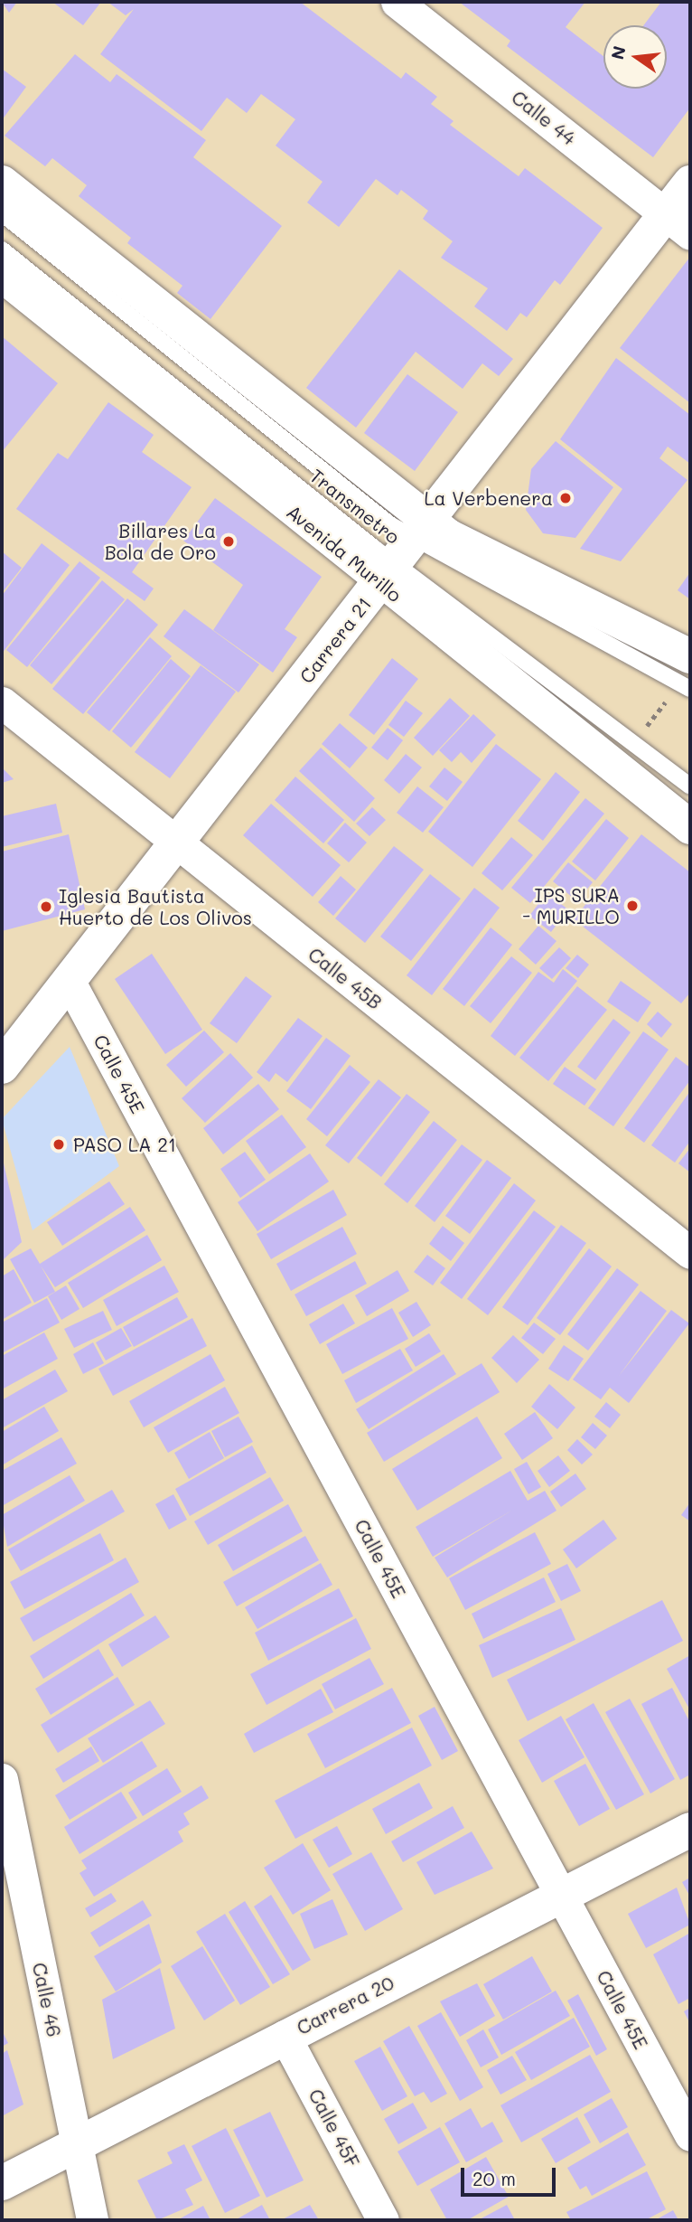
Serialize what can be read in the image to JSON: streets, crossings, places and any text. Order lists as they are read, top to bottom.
{
  "streets": {
    "main road": ["Avenida Murillo", "Carrera 21", "Carrera 20"],
    "street": [
      "Calle 44",
      "Calle 45B",
      "Calle 45E",
      "Calle 46",
      "Calle 45F"
    ],
    "lane": ["Transmetro"]
  },
  "crossings": [
    ["Calle 44", "Carrera 21"],
    ["Transmetro", "Avenida Murillo"],
    ["Transmetro", "Carrera 21"],
    ["Avenida Murillo", "Carrera 21"],
    ["Carrera 21", "Calle 45B"],
    ["Carrera 21", "Calle 45E"],
    ["Calle 45E", "Carrera 20"],
    ["Calle 46", "Carrera 20"],
    ["Carrera 20", "Calle 45F"]
  ],
  "places": [
    "La Verbenera",
    "Billares La Bola de Oro",
    "IPS SURA - MURILLO",
    "Iglesia Bautista Huerto de Los Olivos",
    "PASO LA 21"
  ],
  "scale_bar": "20 m",
  "north": "left"
}
